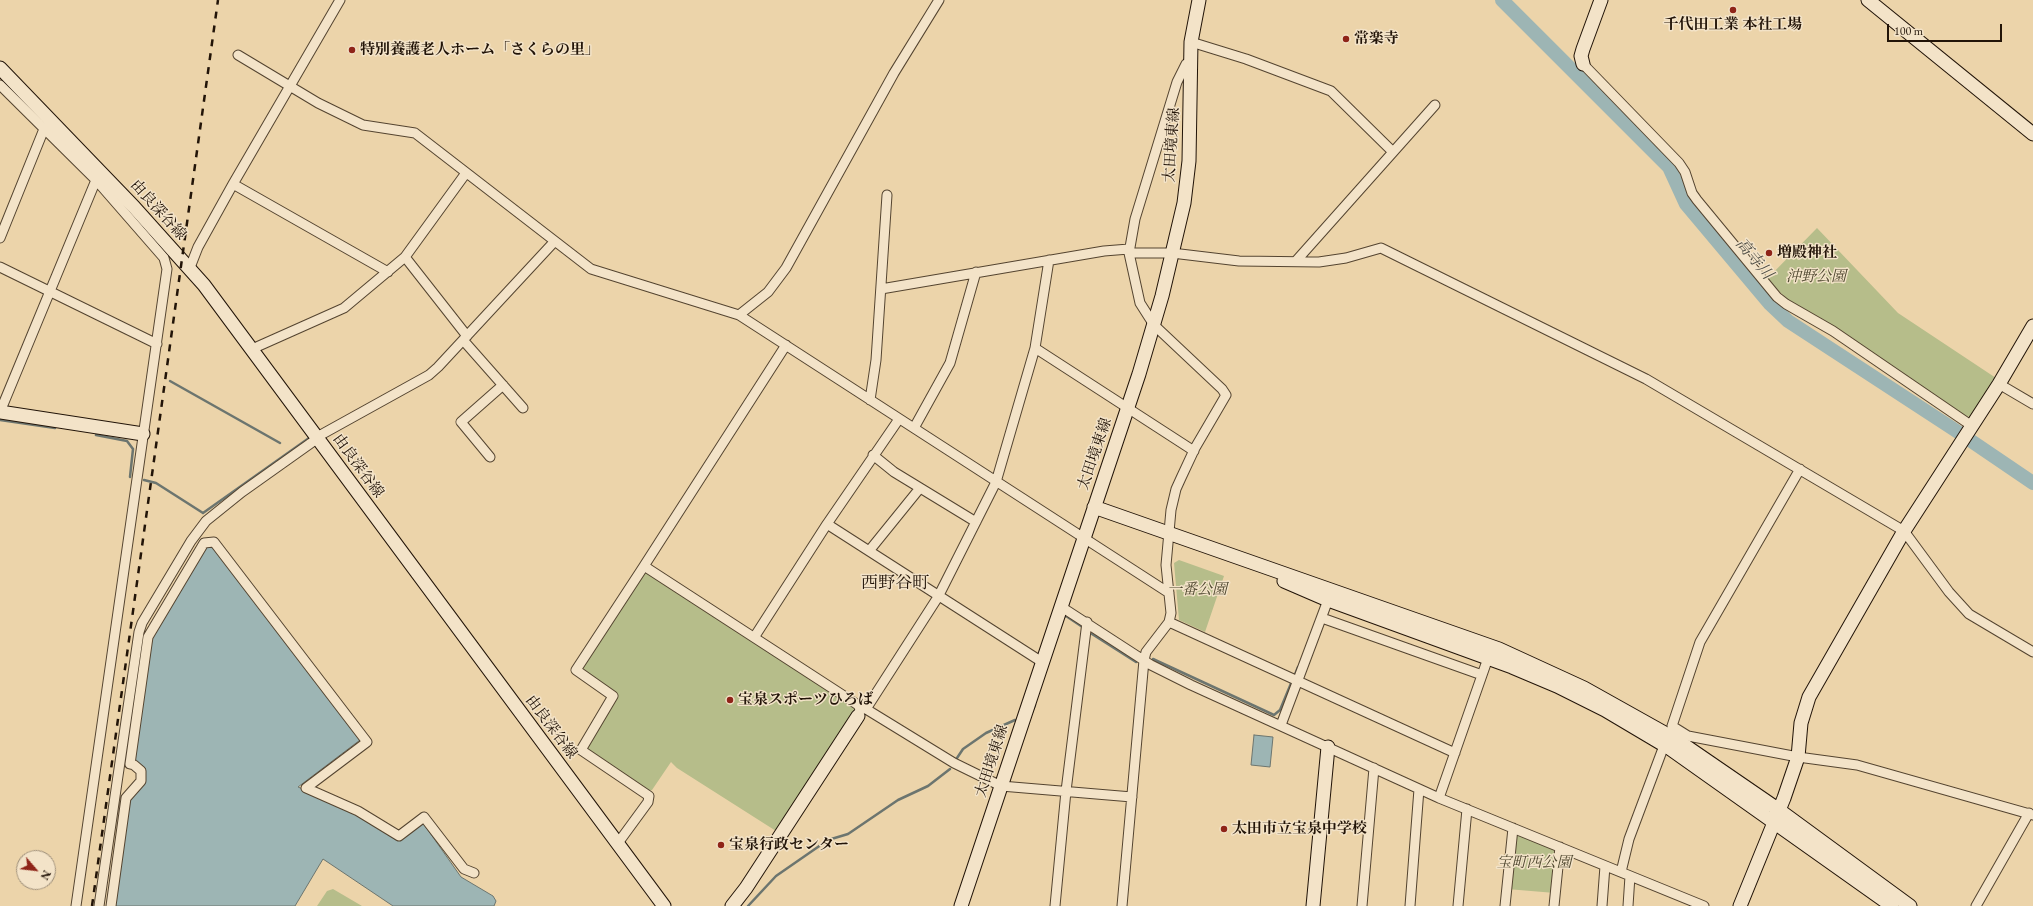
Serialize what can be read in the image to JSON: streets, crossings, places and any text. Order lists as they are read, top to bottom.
{
  "streets": {
    "street": ["太田境東線", "由良深谷線"]
  },
  "districts": ["西野谷町"],
  "water": ["高寺川"],
  "parks": ["沖野公園", "一番公園", "宝町西公園"],
  "places": [
    "千代田工業 本社工場",
    "常楽寺",
    "特別養護老人ホーム「さくらの里」",
    "増殿神社",
    "宝泉スポーツひろば",
    "太田市立宝泉中学校",
    "宝泉行政センター"
  ],
  "scale_bar": "100 m",
  "north": "bottom right"
}
